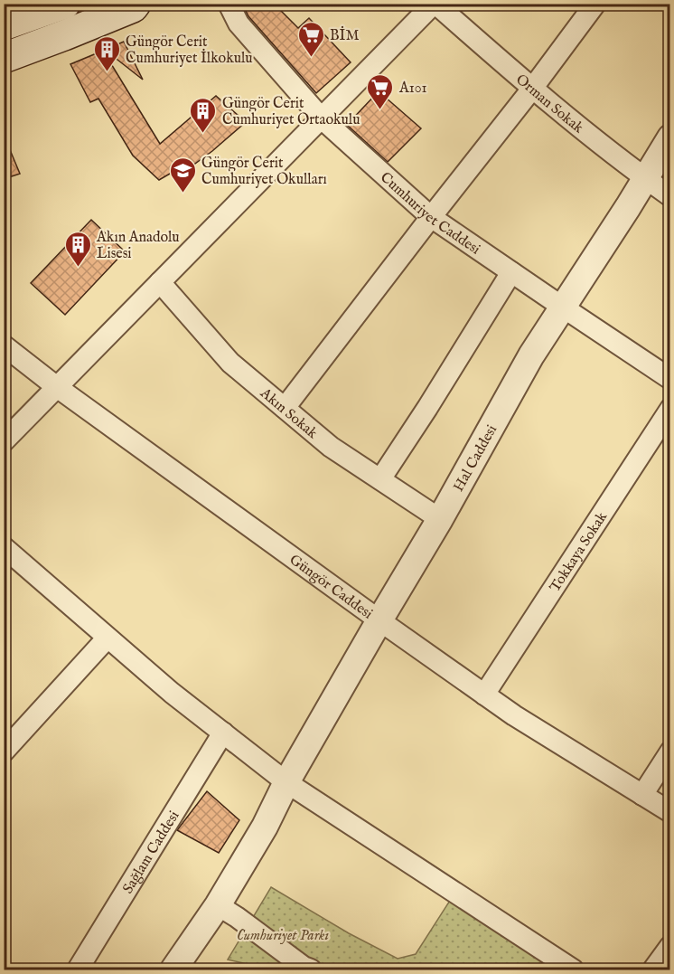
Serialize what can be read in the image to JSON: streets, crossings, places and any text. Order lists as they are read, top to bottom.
{
  "streets": {
    "street": [
      "Orman Sokak",
      "Cumhuriyet Caddesi",
      "Akın Sokak",
      "Hal Caddesi",
      "Tokkaya Sokak",
      "Güngör Caddesi",
      "Sağlam Caddesi"
    ]
  },
  "crossings": [
    ["Orman Sokak", "Hal Caddesi"],
    ["Cumhuriyet Caddesi", "Hal Caddesi"],
    ["Akın Sokak", "Hal Caddesi"],
    ["Hal Caddesi", "Güngör Caddesi"],
    ["Tokkaya Sokak", "Güngör Caddesi"]
  ],
  "parks": ["Cumhuriyet Parkı"],
  "places": {
    "supermarket": ["BİM", "A101"],
    "building": ["Güngör Cerit Cumhuriyet İlkokulu", "Güngör Cerit Cumhuriyet Ortaokulu", "Akın Anadolu Lisesi"],
    "school or university": ["Güngör Cerit Cumhuriyet Okulları"]
  }
}
